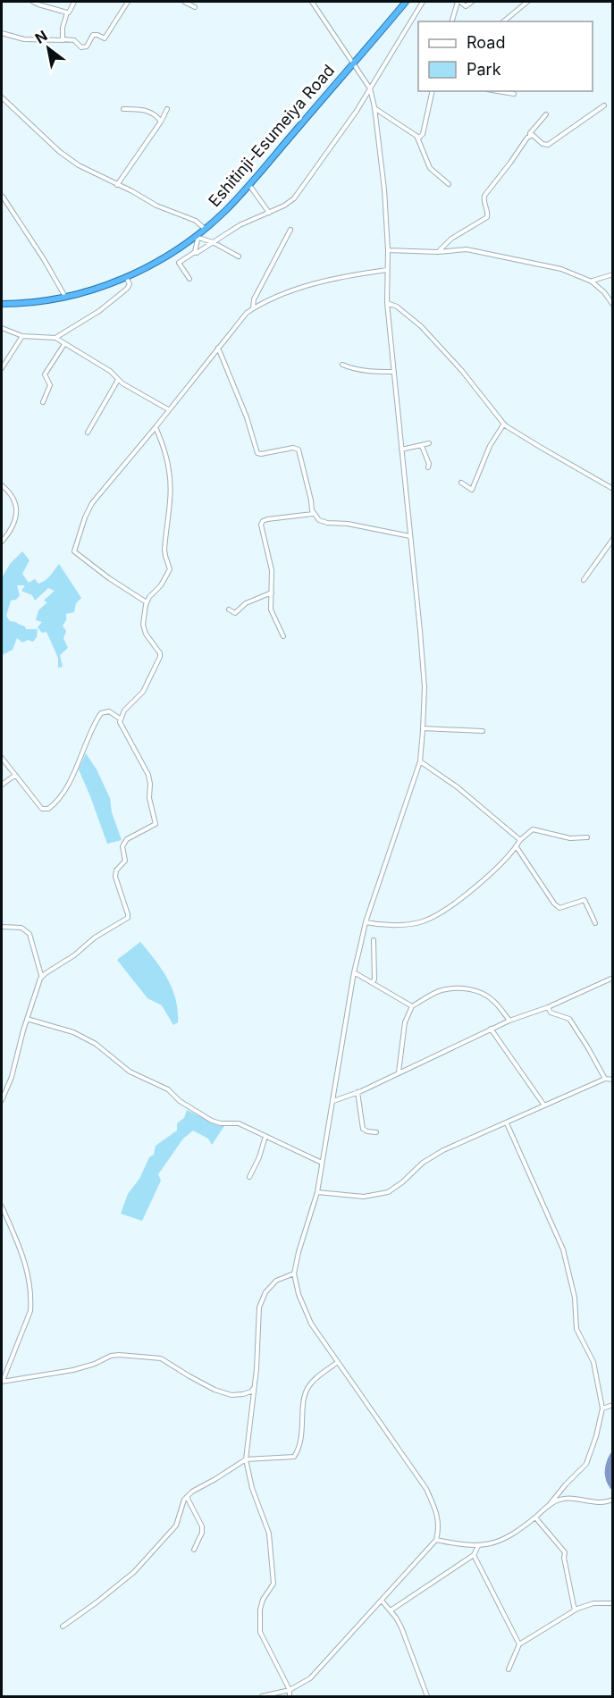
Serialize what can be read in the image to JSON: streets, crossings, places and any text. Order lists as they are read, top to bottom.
{
  "streets": {
    "highway": ["Eshitinji-Esumeiya Road"]
  },
  "legend": ["Road", "Park"],
  "north": "top left"
}
